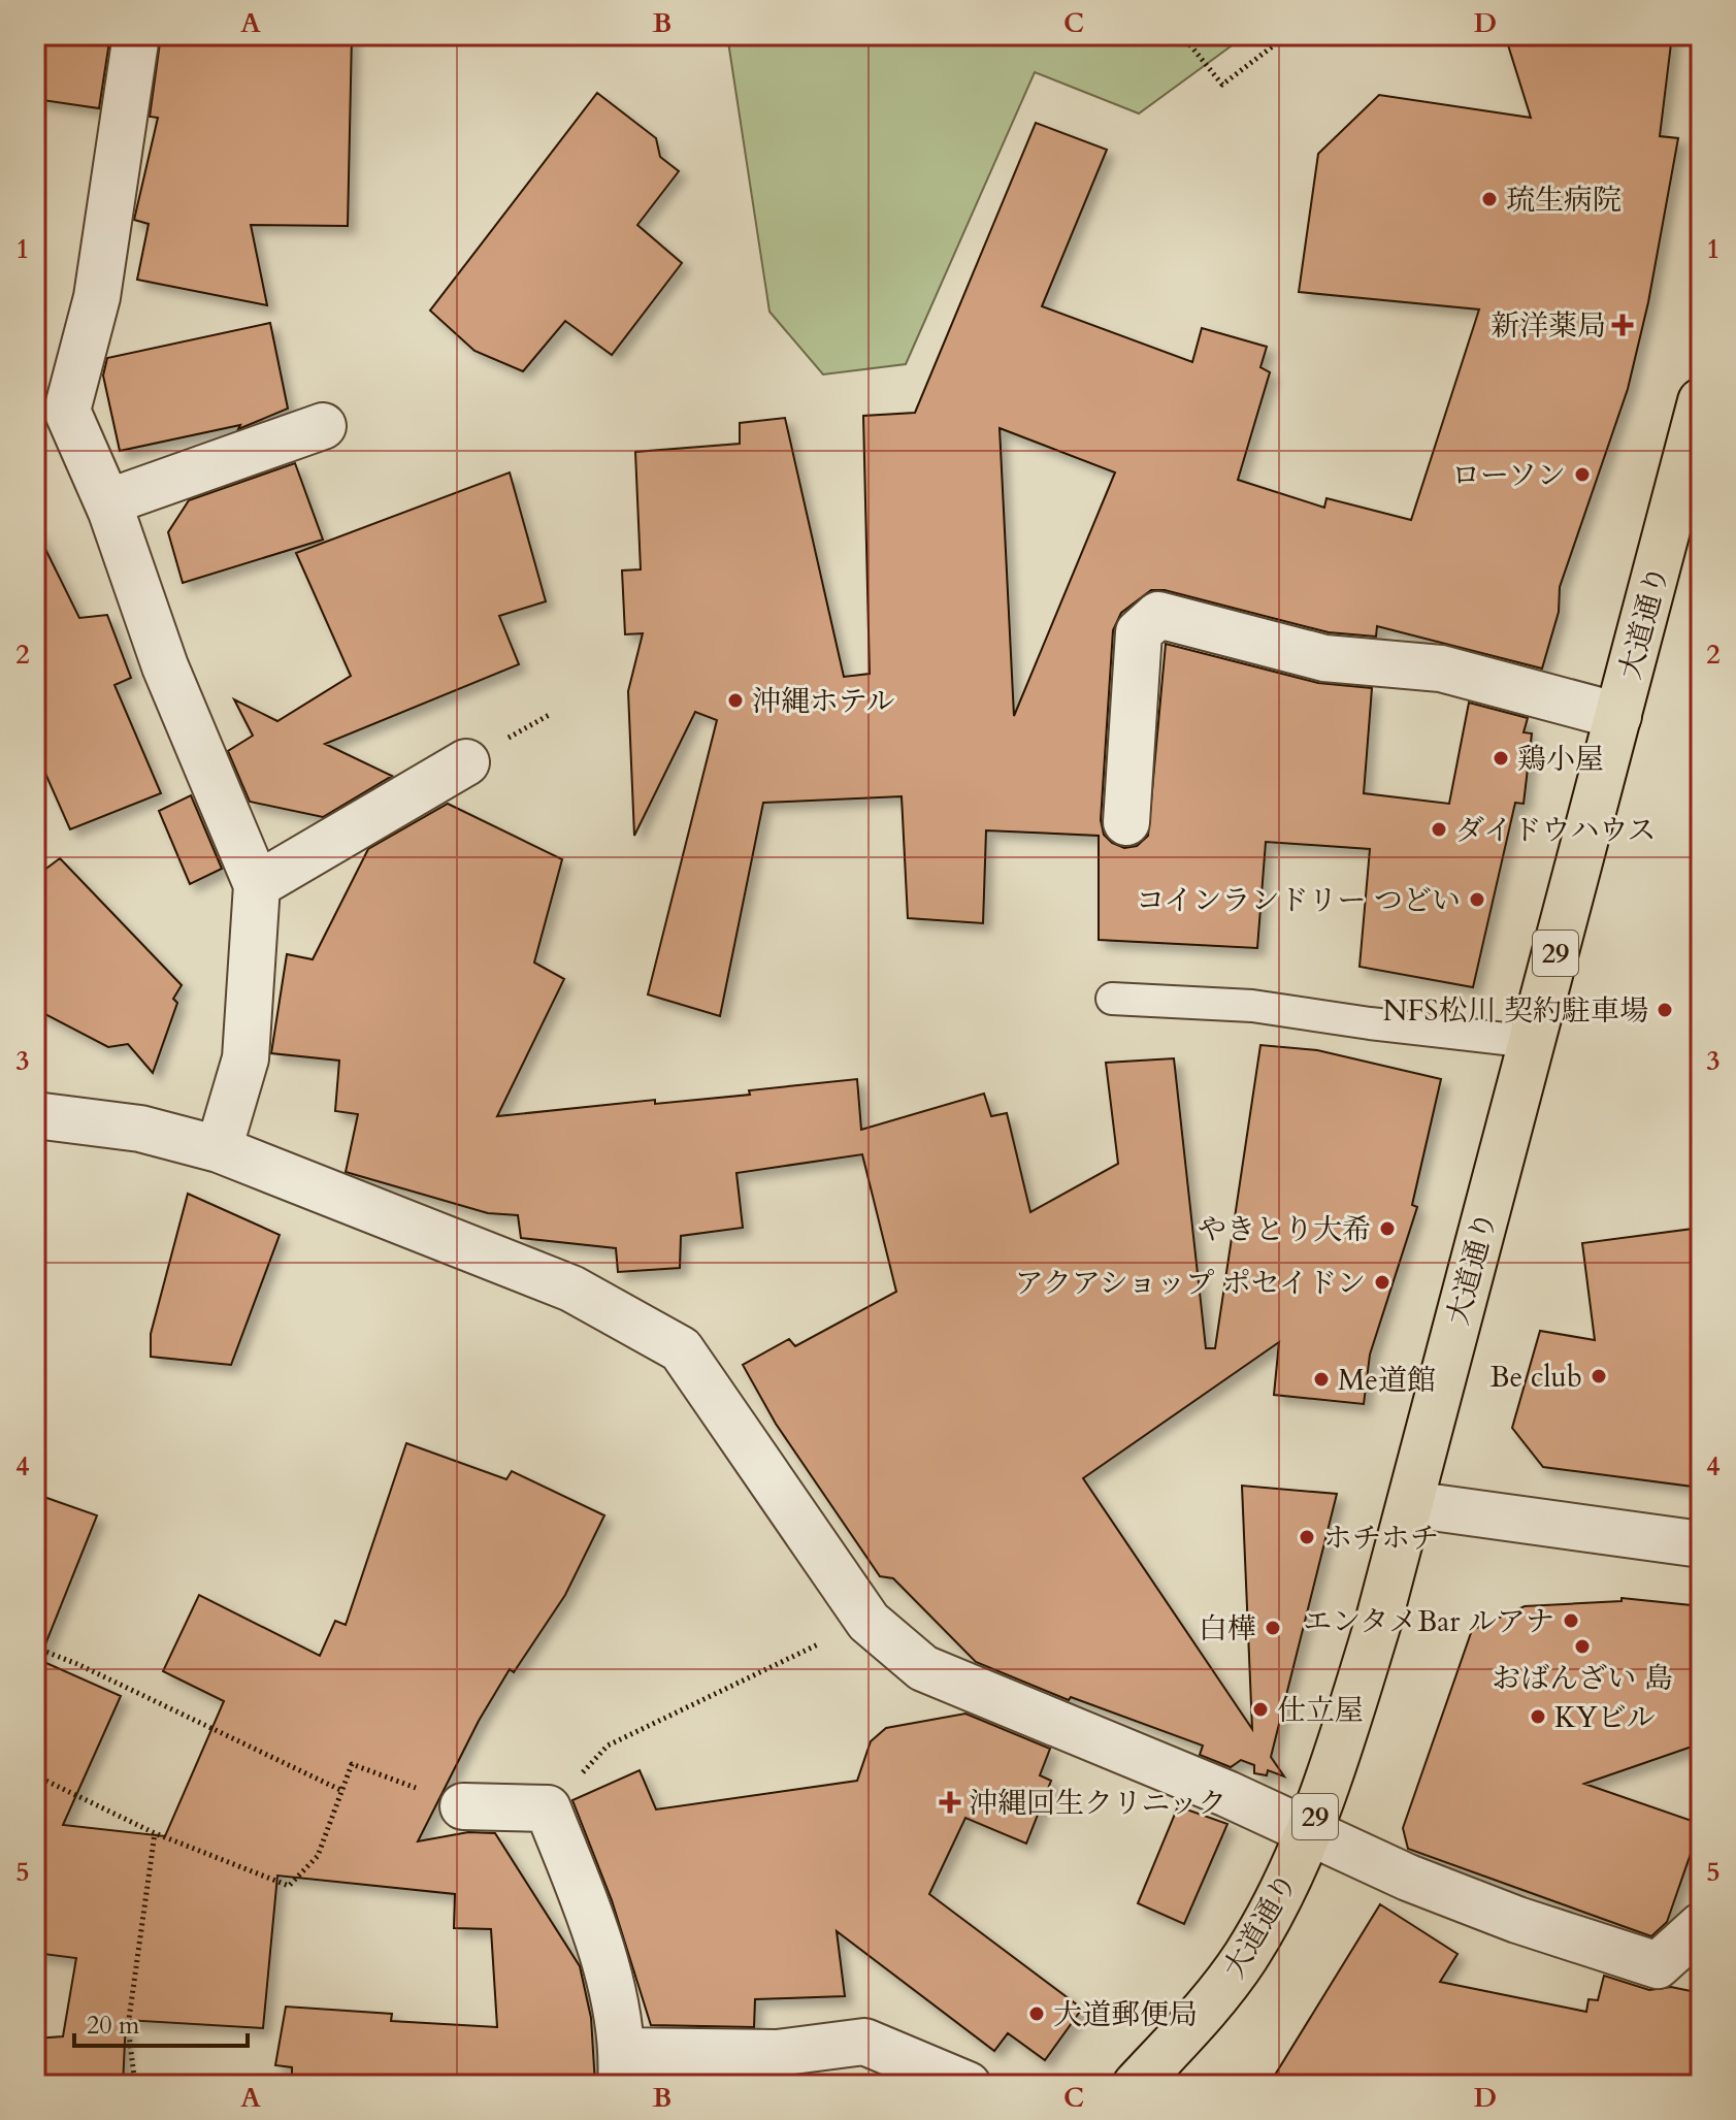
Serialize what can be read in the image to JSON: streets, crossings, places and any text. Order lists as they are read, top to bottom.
{
  "streets": {
    "main road": ["大道通り", "29"]
  },
  "places": {
    "other": [
      "琉生病院",
      "ローソン",
      "沖縄ホテル",
      "鶏小屋",
      "ダイドウハウス",
      "コインランドリー つどい",
      "NFS松川 契約駐車場",
      "やきとり大希",
      "アクアショップ ポセイドン",
      "Be club",
      "Me道館",
      "ホチホチ",
      "エンタメBar ルアナ",
      "白樺",
      "おばんざい 島",
      "仕立屋",
      "KYビル",
      "大道郵便局"
    ],
    "health": ["新洋薬局", "沖縄回生クリニック"]
  },
  "scale_bar": "20 m",
  "grid": {
    "columns": [
      "A",
      "B",
      "C",
      "D"
    ],
    "rows": [
      "1",
      "2",
      "3",
      "4",
      "5"
    ]
  }
}
